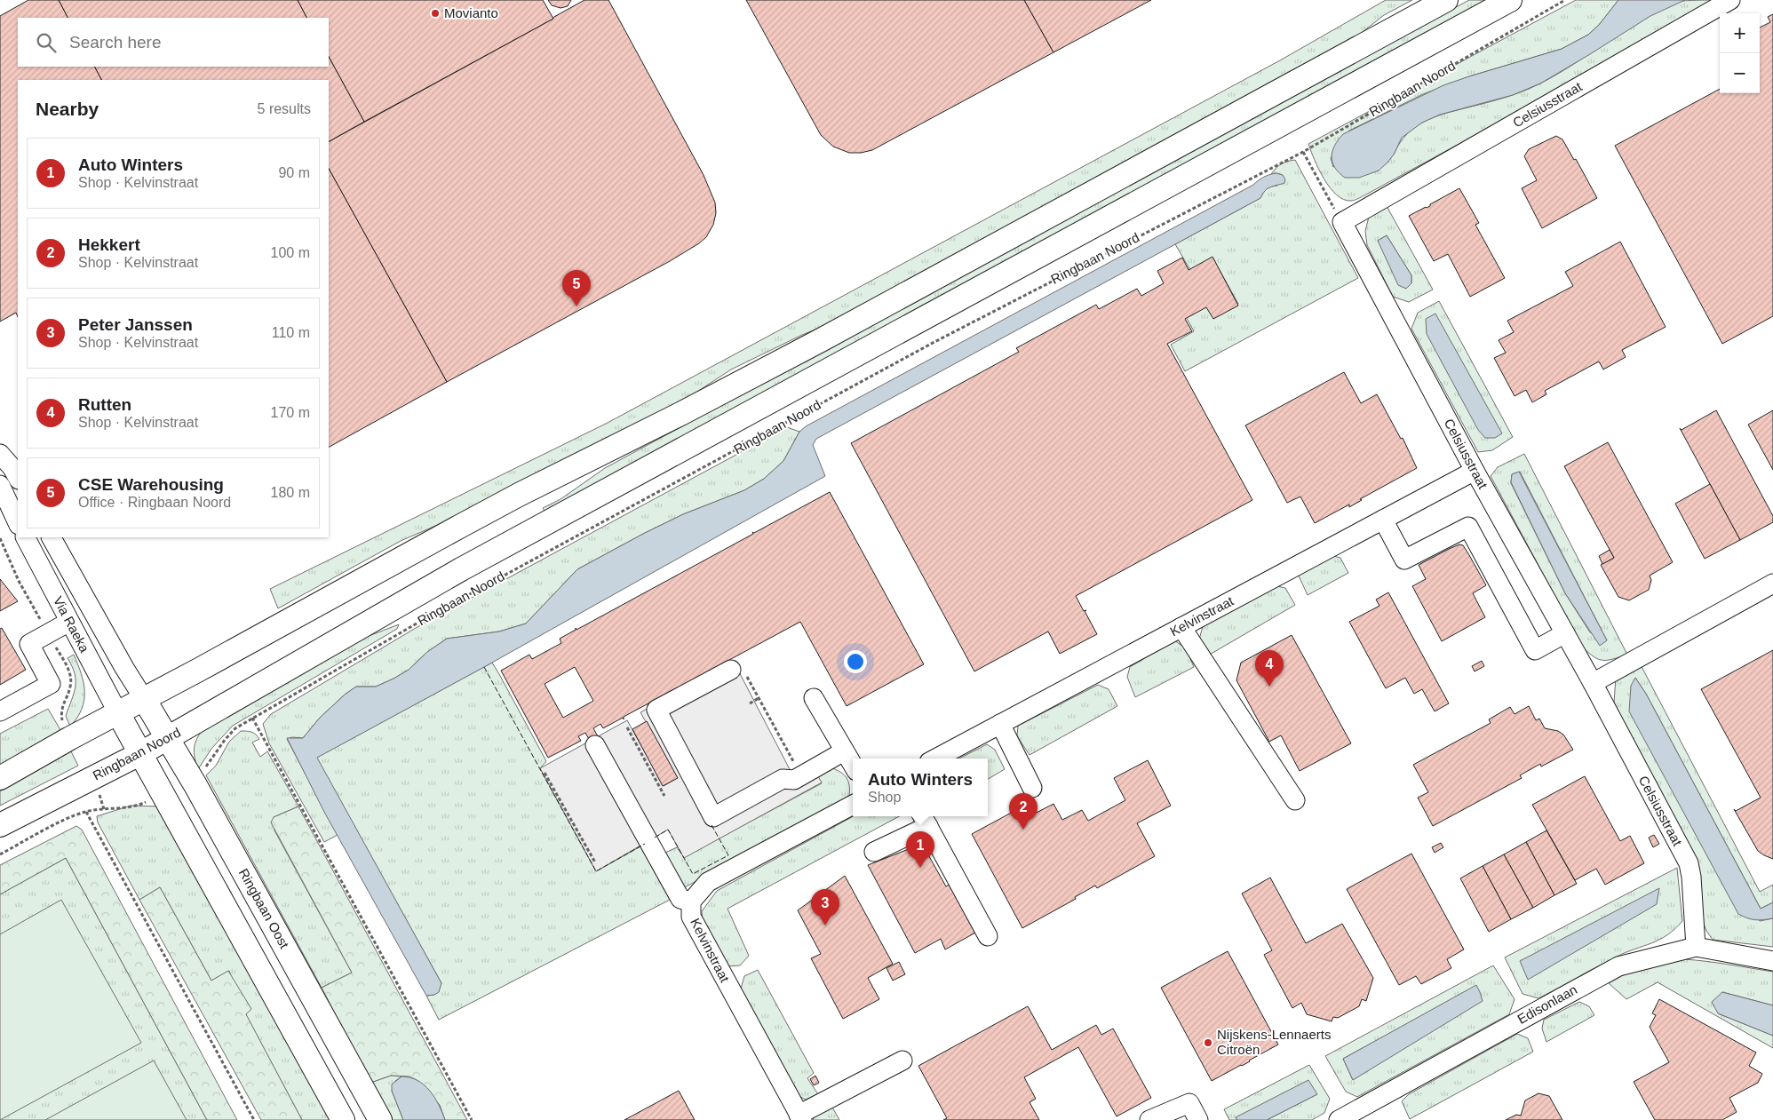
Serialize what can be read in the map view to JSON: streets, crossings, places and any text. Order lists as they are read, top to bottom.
{
  "streets": {
    "main road": ["Ringbaan Noord", "Ringbaan Oost"],
    "street": [
      "Celsiusstraat",
      "Kelvinstraat",
      "Via Raeka",
      "Edisonlaan"
    ]
  },
  "crossings": [
    ["Ringbaan Noord", "Ringbaan Oost"],
    ["Celsiusstraat", "Kelvinstraat"],
    ["Celsiusstraat", "Edisonlaan"],
    ["Via Raeka", "Ringbaan Oost"]
  ],
  "places": ["Movianto", "Nijskens-Lennaerts Citroën"],
  "page": {
    "map_buttons": ["+", "−"],
    "search": "Search here",
    "heading": ["Nearby", "5 results"],
    "list": [
      {
        "mark": "1",
        "name": "Auto Winters",
        "note": "Shop · Kelvinstraat",
        "value": "90 m"
      },
      {
        "mark": "2",
        "name": "Hekkert",
        "note": "Shop · Kelvinstraat",
        "value": "100 m"
      },
      {
        "mark": "3",
        "name": "Peter Janssen",
        "note": "Shop · Kelvinstraat",
        "value": "110 m"
      },
      {
        "mark": "4",
        "name": "Rutten",
        "note": "Shop · Kelvinstraat",
        "value": "170 m"
      },
      {
        "mark": "5",
        "name": "CSE Warehousing",
        "note": "Office · Ringbaan Noord",
        "value": "180 m"
      }
    ],
    "pins": [
      "5",
      "4",
      "2",
      "1",
      "3"
    ],
    "popup": ["Auto Winters", "Shop"]
  }
}
